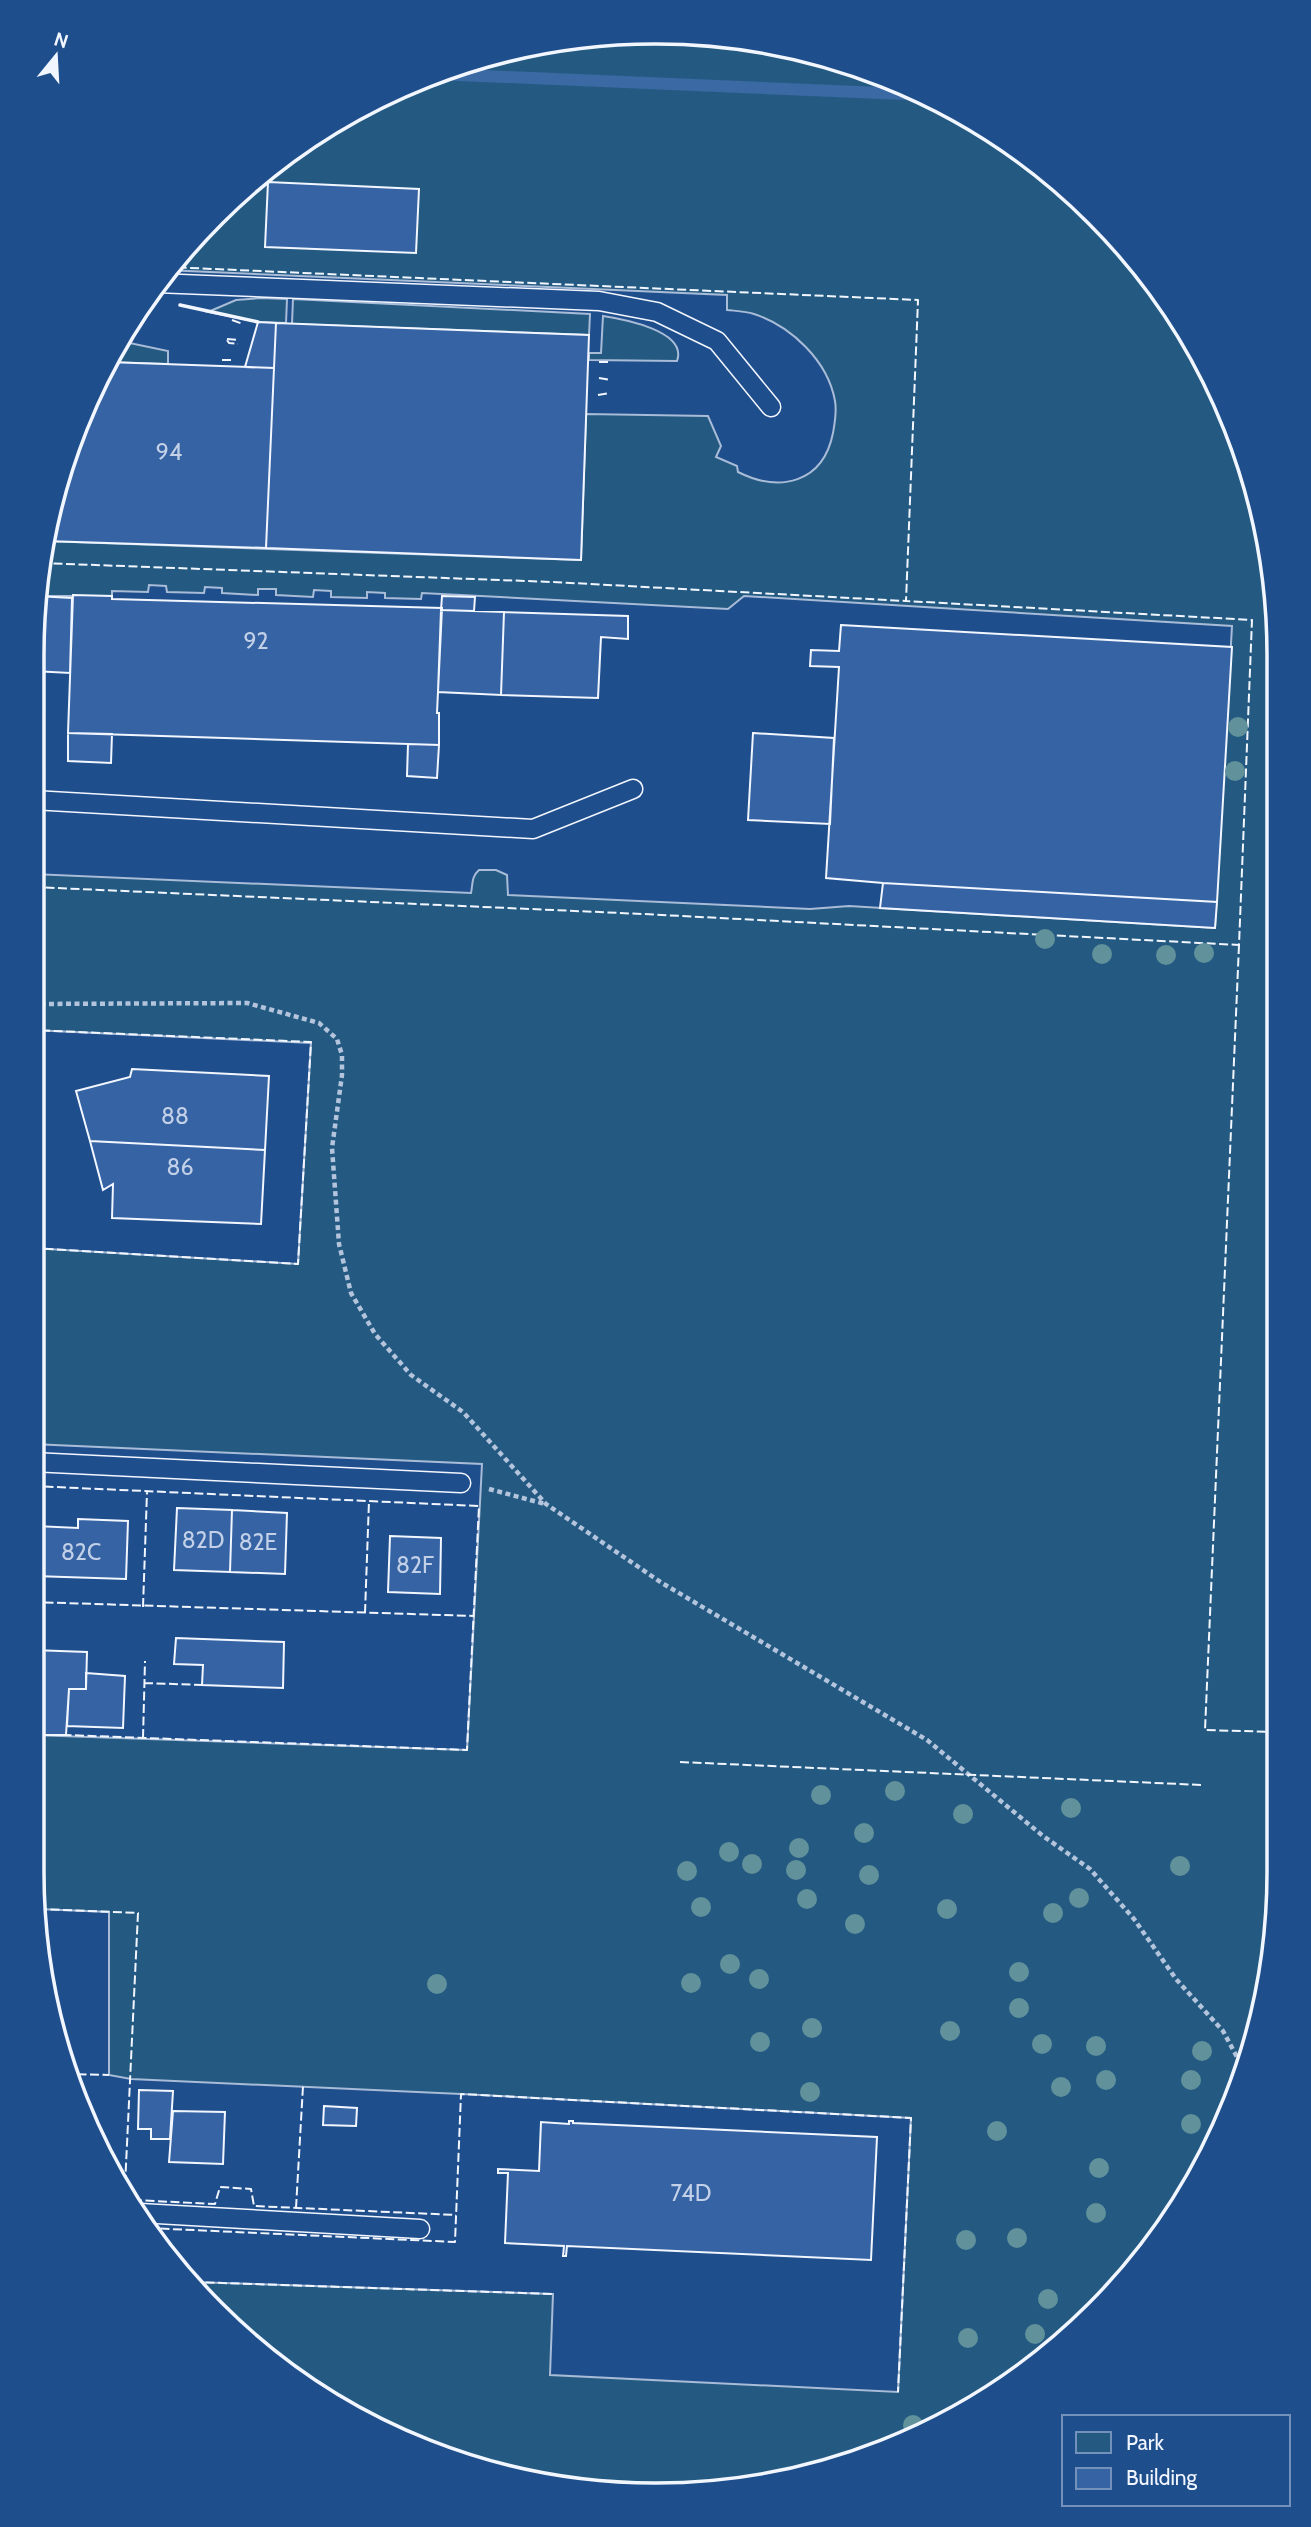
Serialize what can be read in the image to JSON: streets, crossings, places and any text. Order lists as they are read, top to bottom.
{
  "house_numbers": [
    "94",
    "92",
    "88",
    "86",
    "82D",
    "82E",
    "82C",
    "82F",
    "74D"
  ],
  "legend": ["Park", "Building"],
  "north": "top"
}
